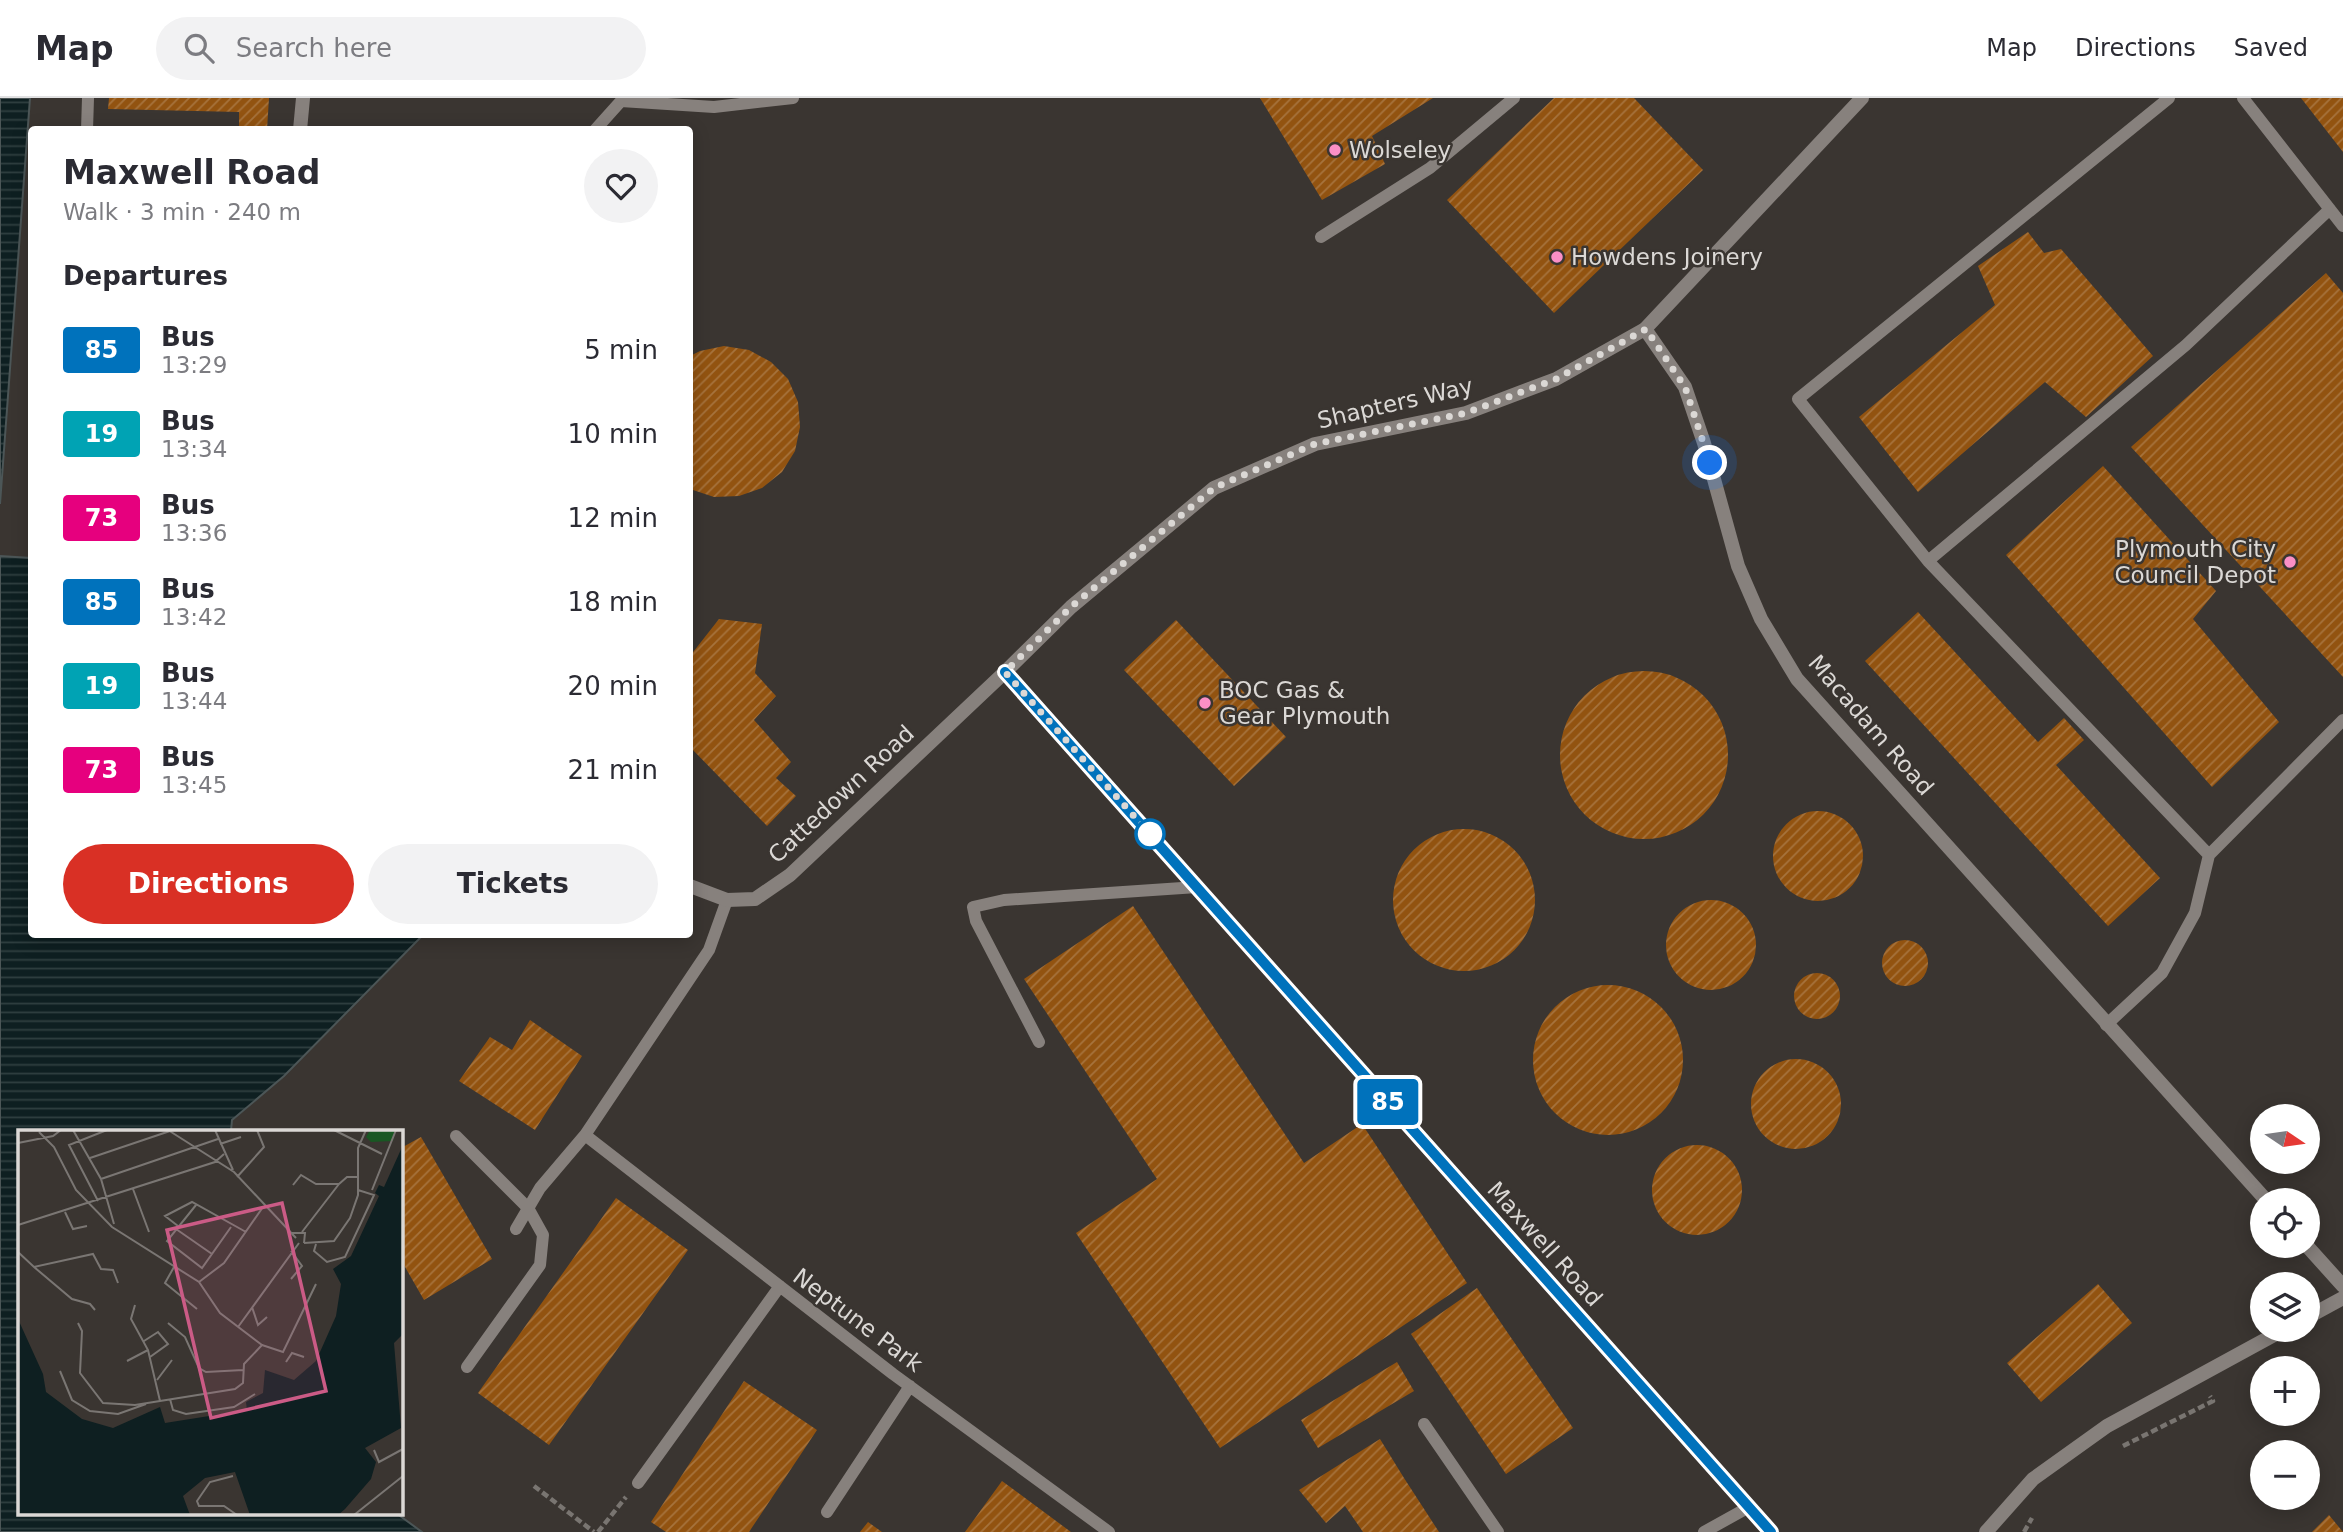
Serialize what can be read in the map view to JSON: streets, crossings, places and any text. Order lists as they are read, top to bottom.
{
  "streets": {
    "street": [
      "Shapters Way",
      "Macadam Road",
      "Cattedown Road",
      "Maxwell Road"
    ],
    "lane": ["Neptune Park"]
  },
  "crossings": [
    ["Shapters Way", "Macadam Road"],
    ["Shapters Way", "Cattedown Road"],
    ["Shapters Way", "Maxwell Road"],
    ["Cattedown Road", "Maxwell Road"]
  ],
  "places": [
    "Wolseley",
    "Howdens Joinery",
    "Plymouth City Council Depot",
    "BOC Gas & Gear Plymouth"
  ],
  "lines": ["bus line 85"],
  "north": "right",
  "page": {
    "header": "Map",
    "search": "Search here",
    "nav": ["Map", "Directions", "Saved"],
    "on_map": "85",
    "heading": [
      ["Maxwell Road", "Walk · 3 min · 240 m"],
      "Departures"
    ],
    "list": [
      {
        "mark": "85",
        "name": "Bus",
        "note": "13:29",
        "value": "5 min"
      },
      {
        "mark": "19",
        "name": "Bus",
        "note": "13:34",
        "value": "10 min"
      },
      {
        "mark": "73",
        "name": "Bus",
        "note": "13:36",
        "value": "12 min"
      },
      {
        "mark": "85",
        "name": "Bus",
        "note": "13:42",
        "value": "18 min"
      },
      {
        "mark": "19",
        "name": "Bus",
        "note": "13:44",
        "value": "20 min"
      },
      {
        "mark": "73",
        "name": "Bus",
        "note": "13:45",
        "value": "21 min"
      }
    ],
    "buttons": ["Directions", "Tickets"],
    "map_buttons": ["+", "−"]
  }
}
